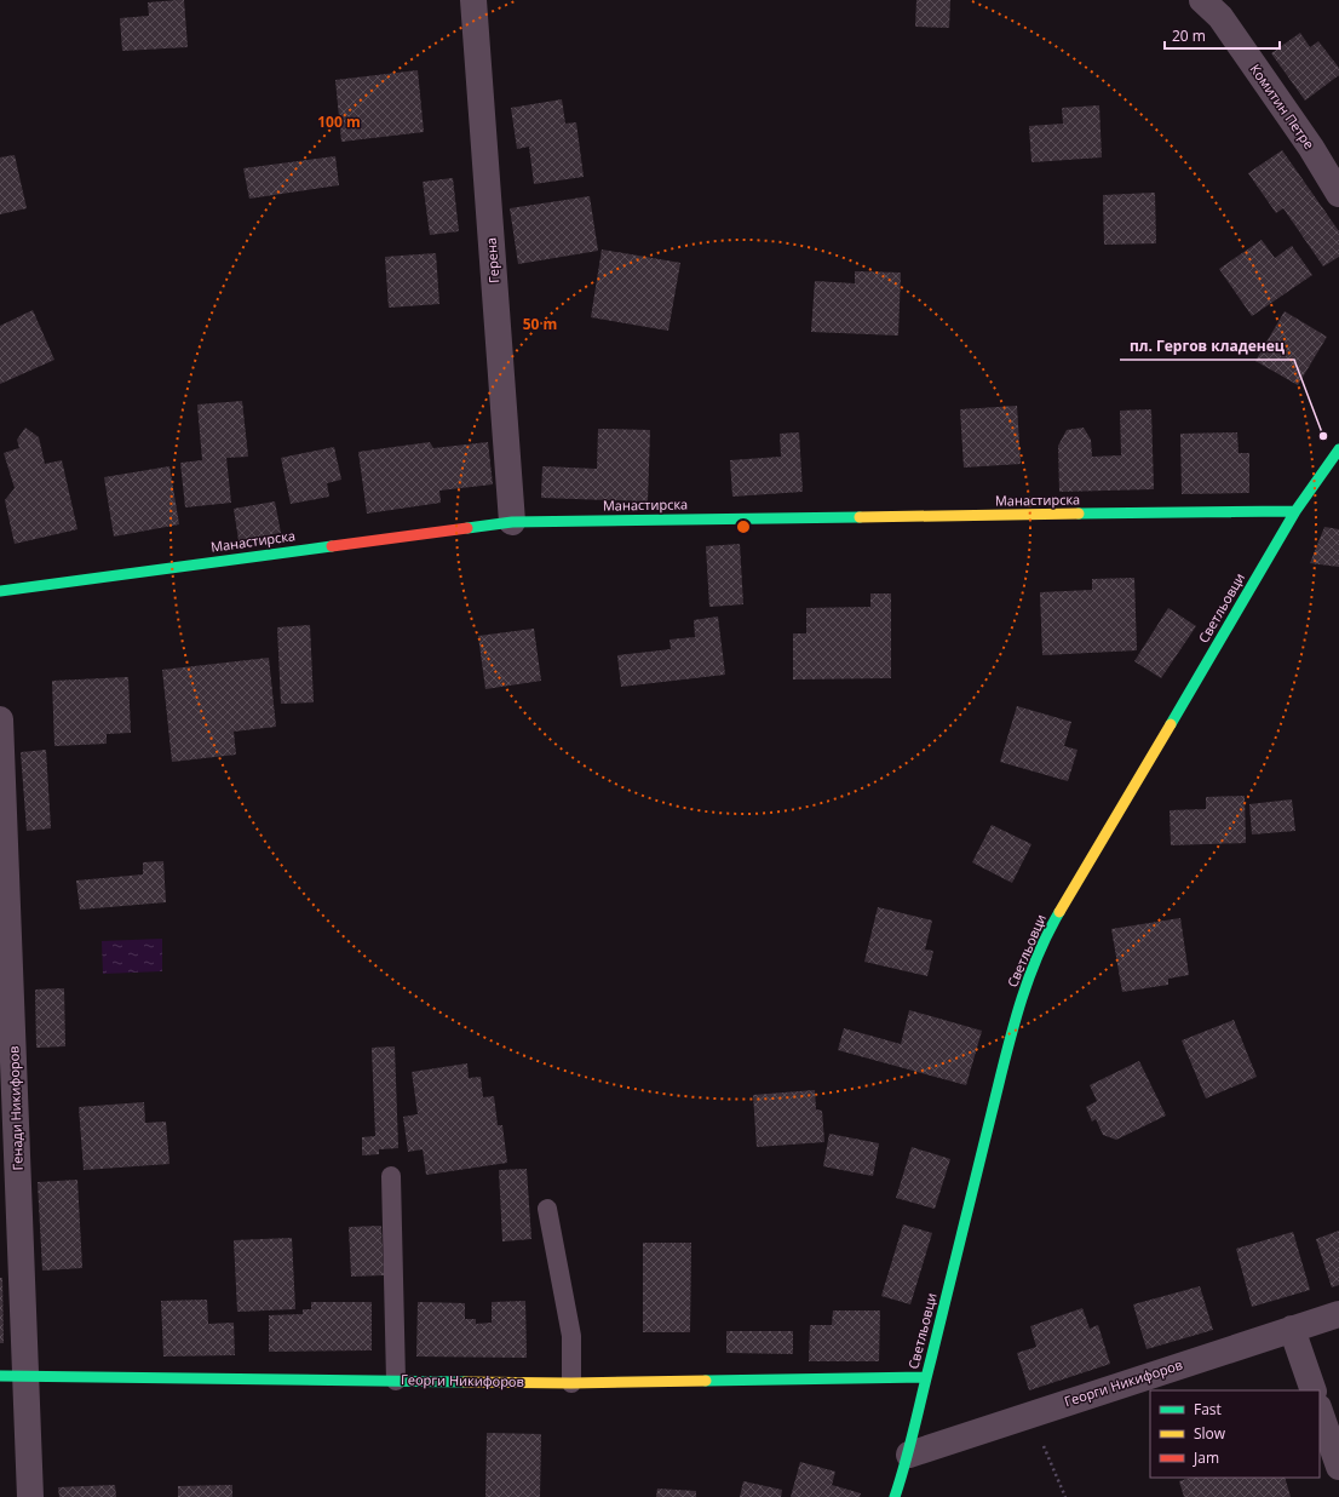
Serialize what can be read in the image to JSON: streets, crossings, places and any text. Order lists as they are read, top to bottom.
{
  "streets": {
    "street": [
      "Комитин Петре",
      "Герена",
      "Манастирска",
      "Светльовци",
      "Генади Никифоров",
      "Георги Никифоров"
    ]
  },
  "crossings": [
    ["Герена", "Манастирска"],
    ["Манастирска", "Светльовци"],
    ["Светльовци", "Георги Никифоров"],
    ["Генади Никифоров", "Георги Никифоров"]
  ],
  "places": ["пл. Гергов кладенец"],
  "legend": ["Fast", "Slow", "Jam"],
  "scale_bar": "20 m",
  "rings": ["100 m", "50 m"]
}
